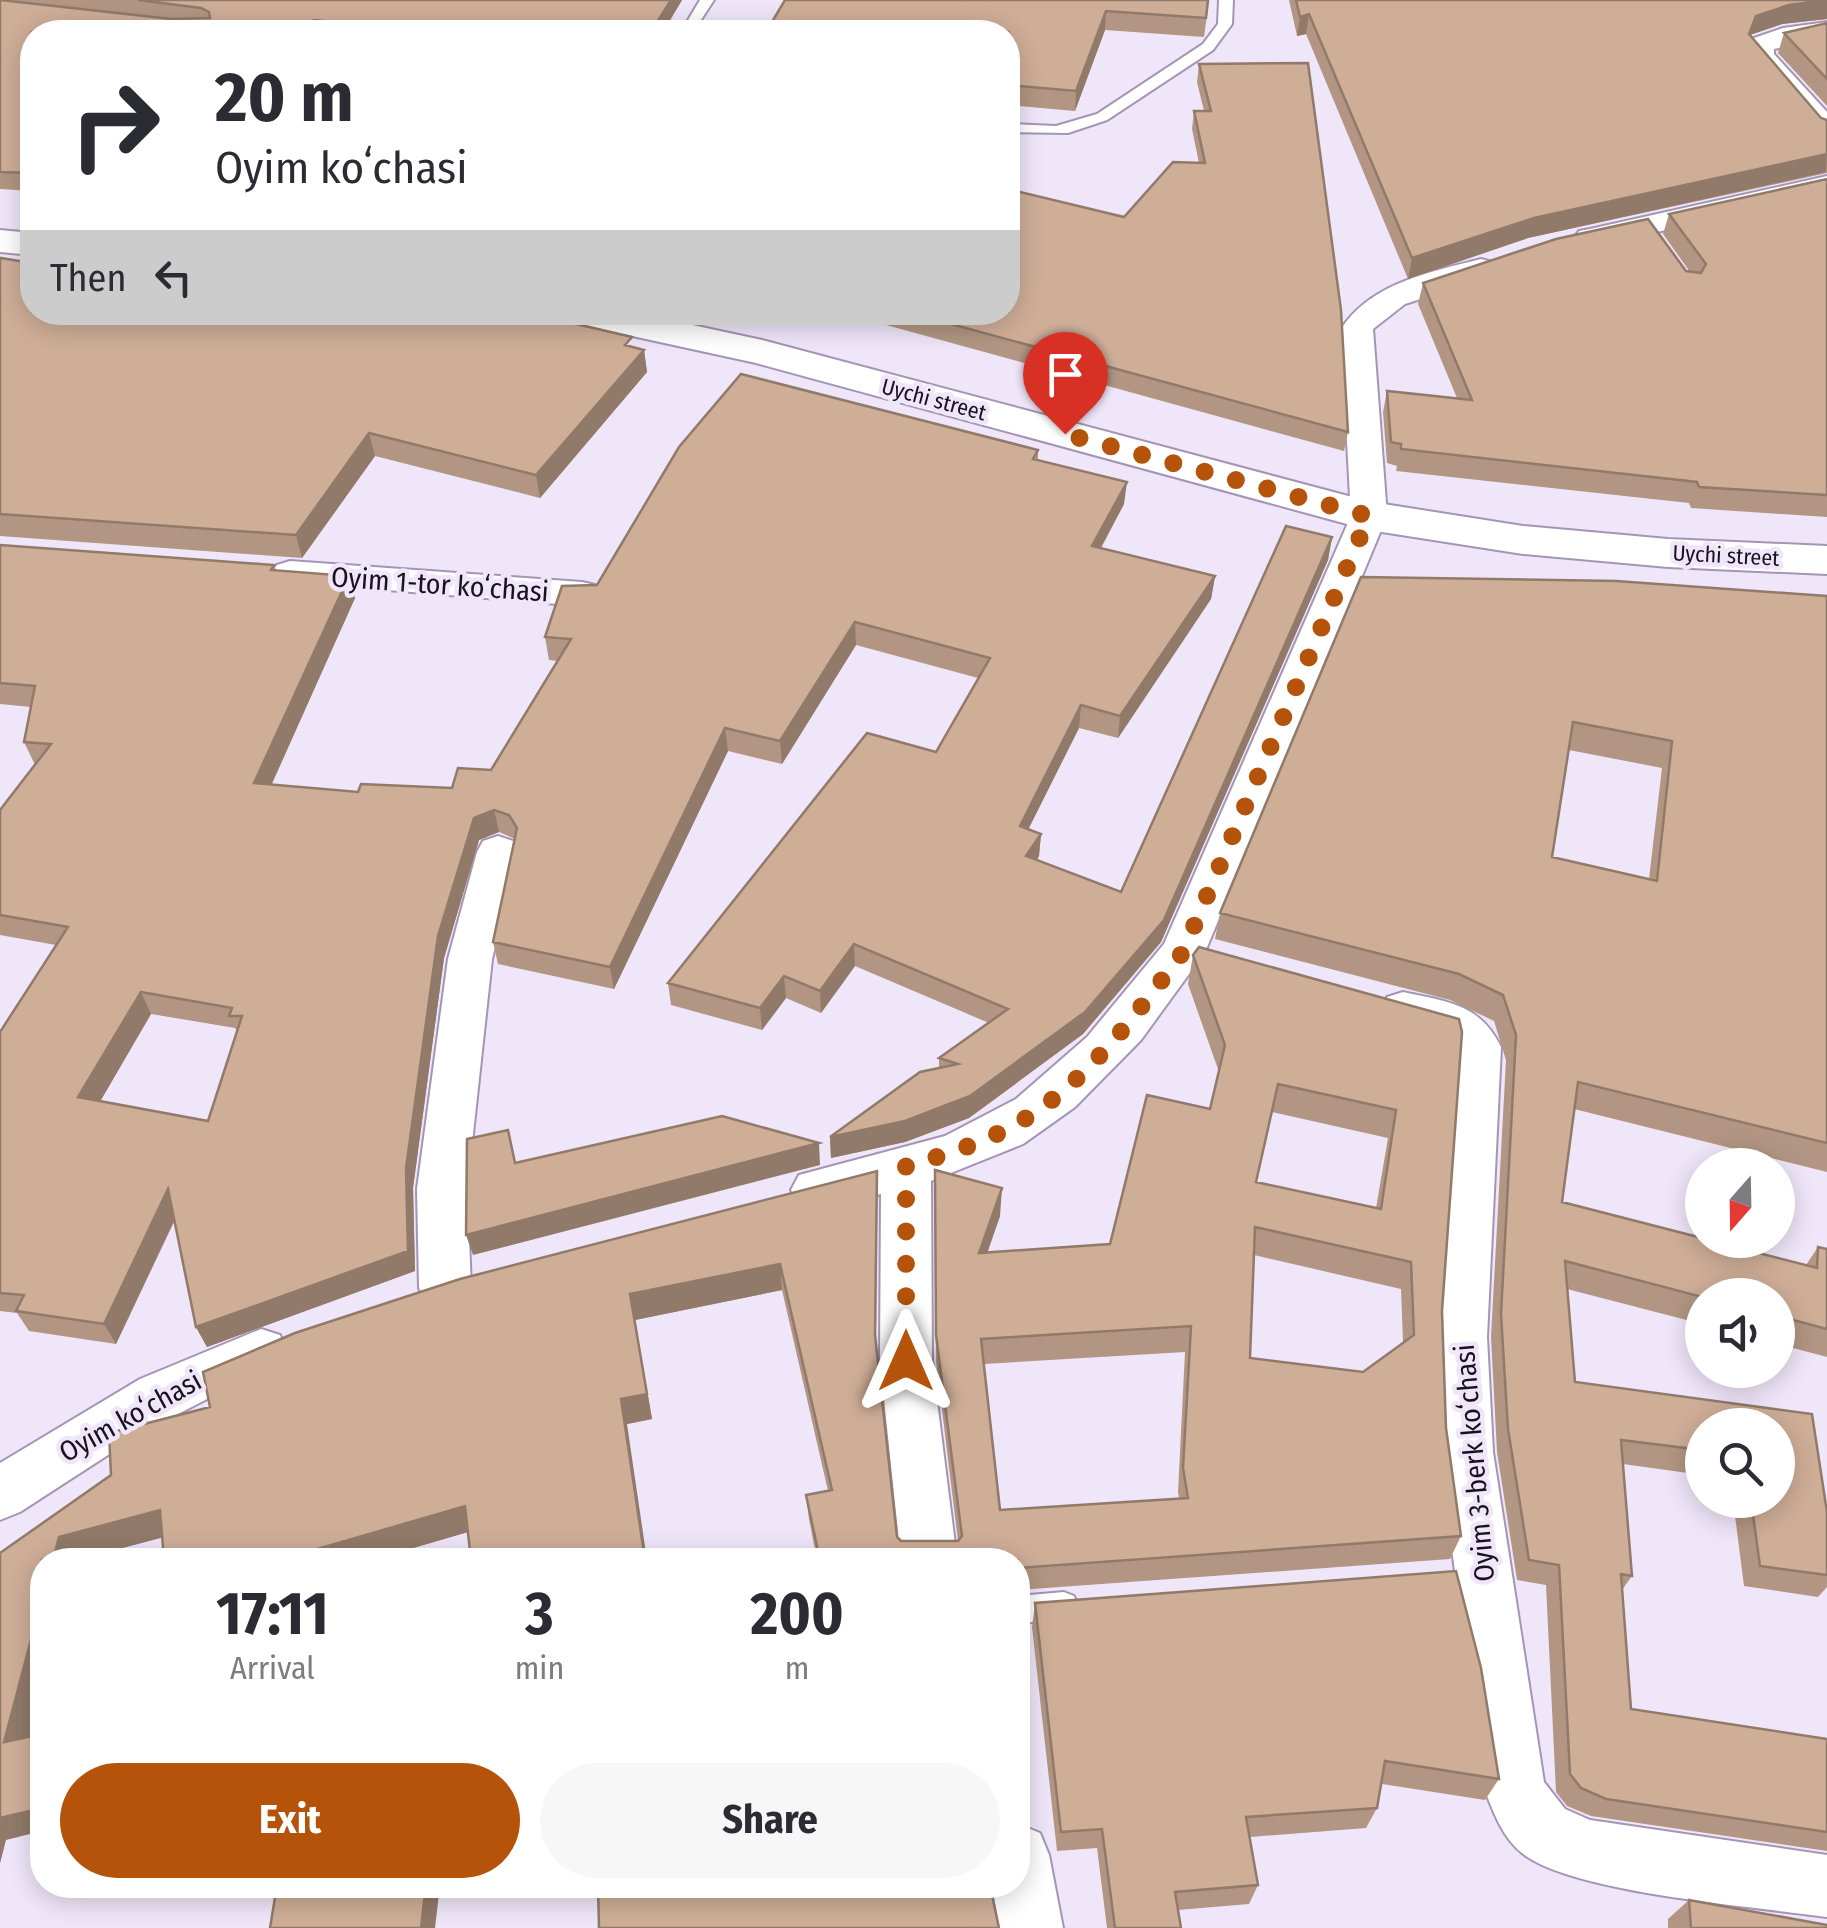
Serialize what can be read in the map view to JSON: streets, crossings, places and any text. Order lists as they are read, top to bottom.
{
  "streets": {
    "main road": ["Uychi street"],
    "street": ["Oyim 1-tor koʻchasi", "Oyim koʻchasi", "Oyim 3-berk koʻchasi"]
  },
  "north": "bottom",
  "page": {
    "turn": ["20 m", "Oyim koʻchasi"],
    "then": "Then",
    "eta": [
      "17:11",
      "Arrival",
      "3",
      "min",
      "200",
      "m"
    ],
    "buttons": ["Exit", "Share"]
  }
}
